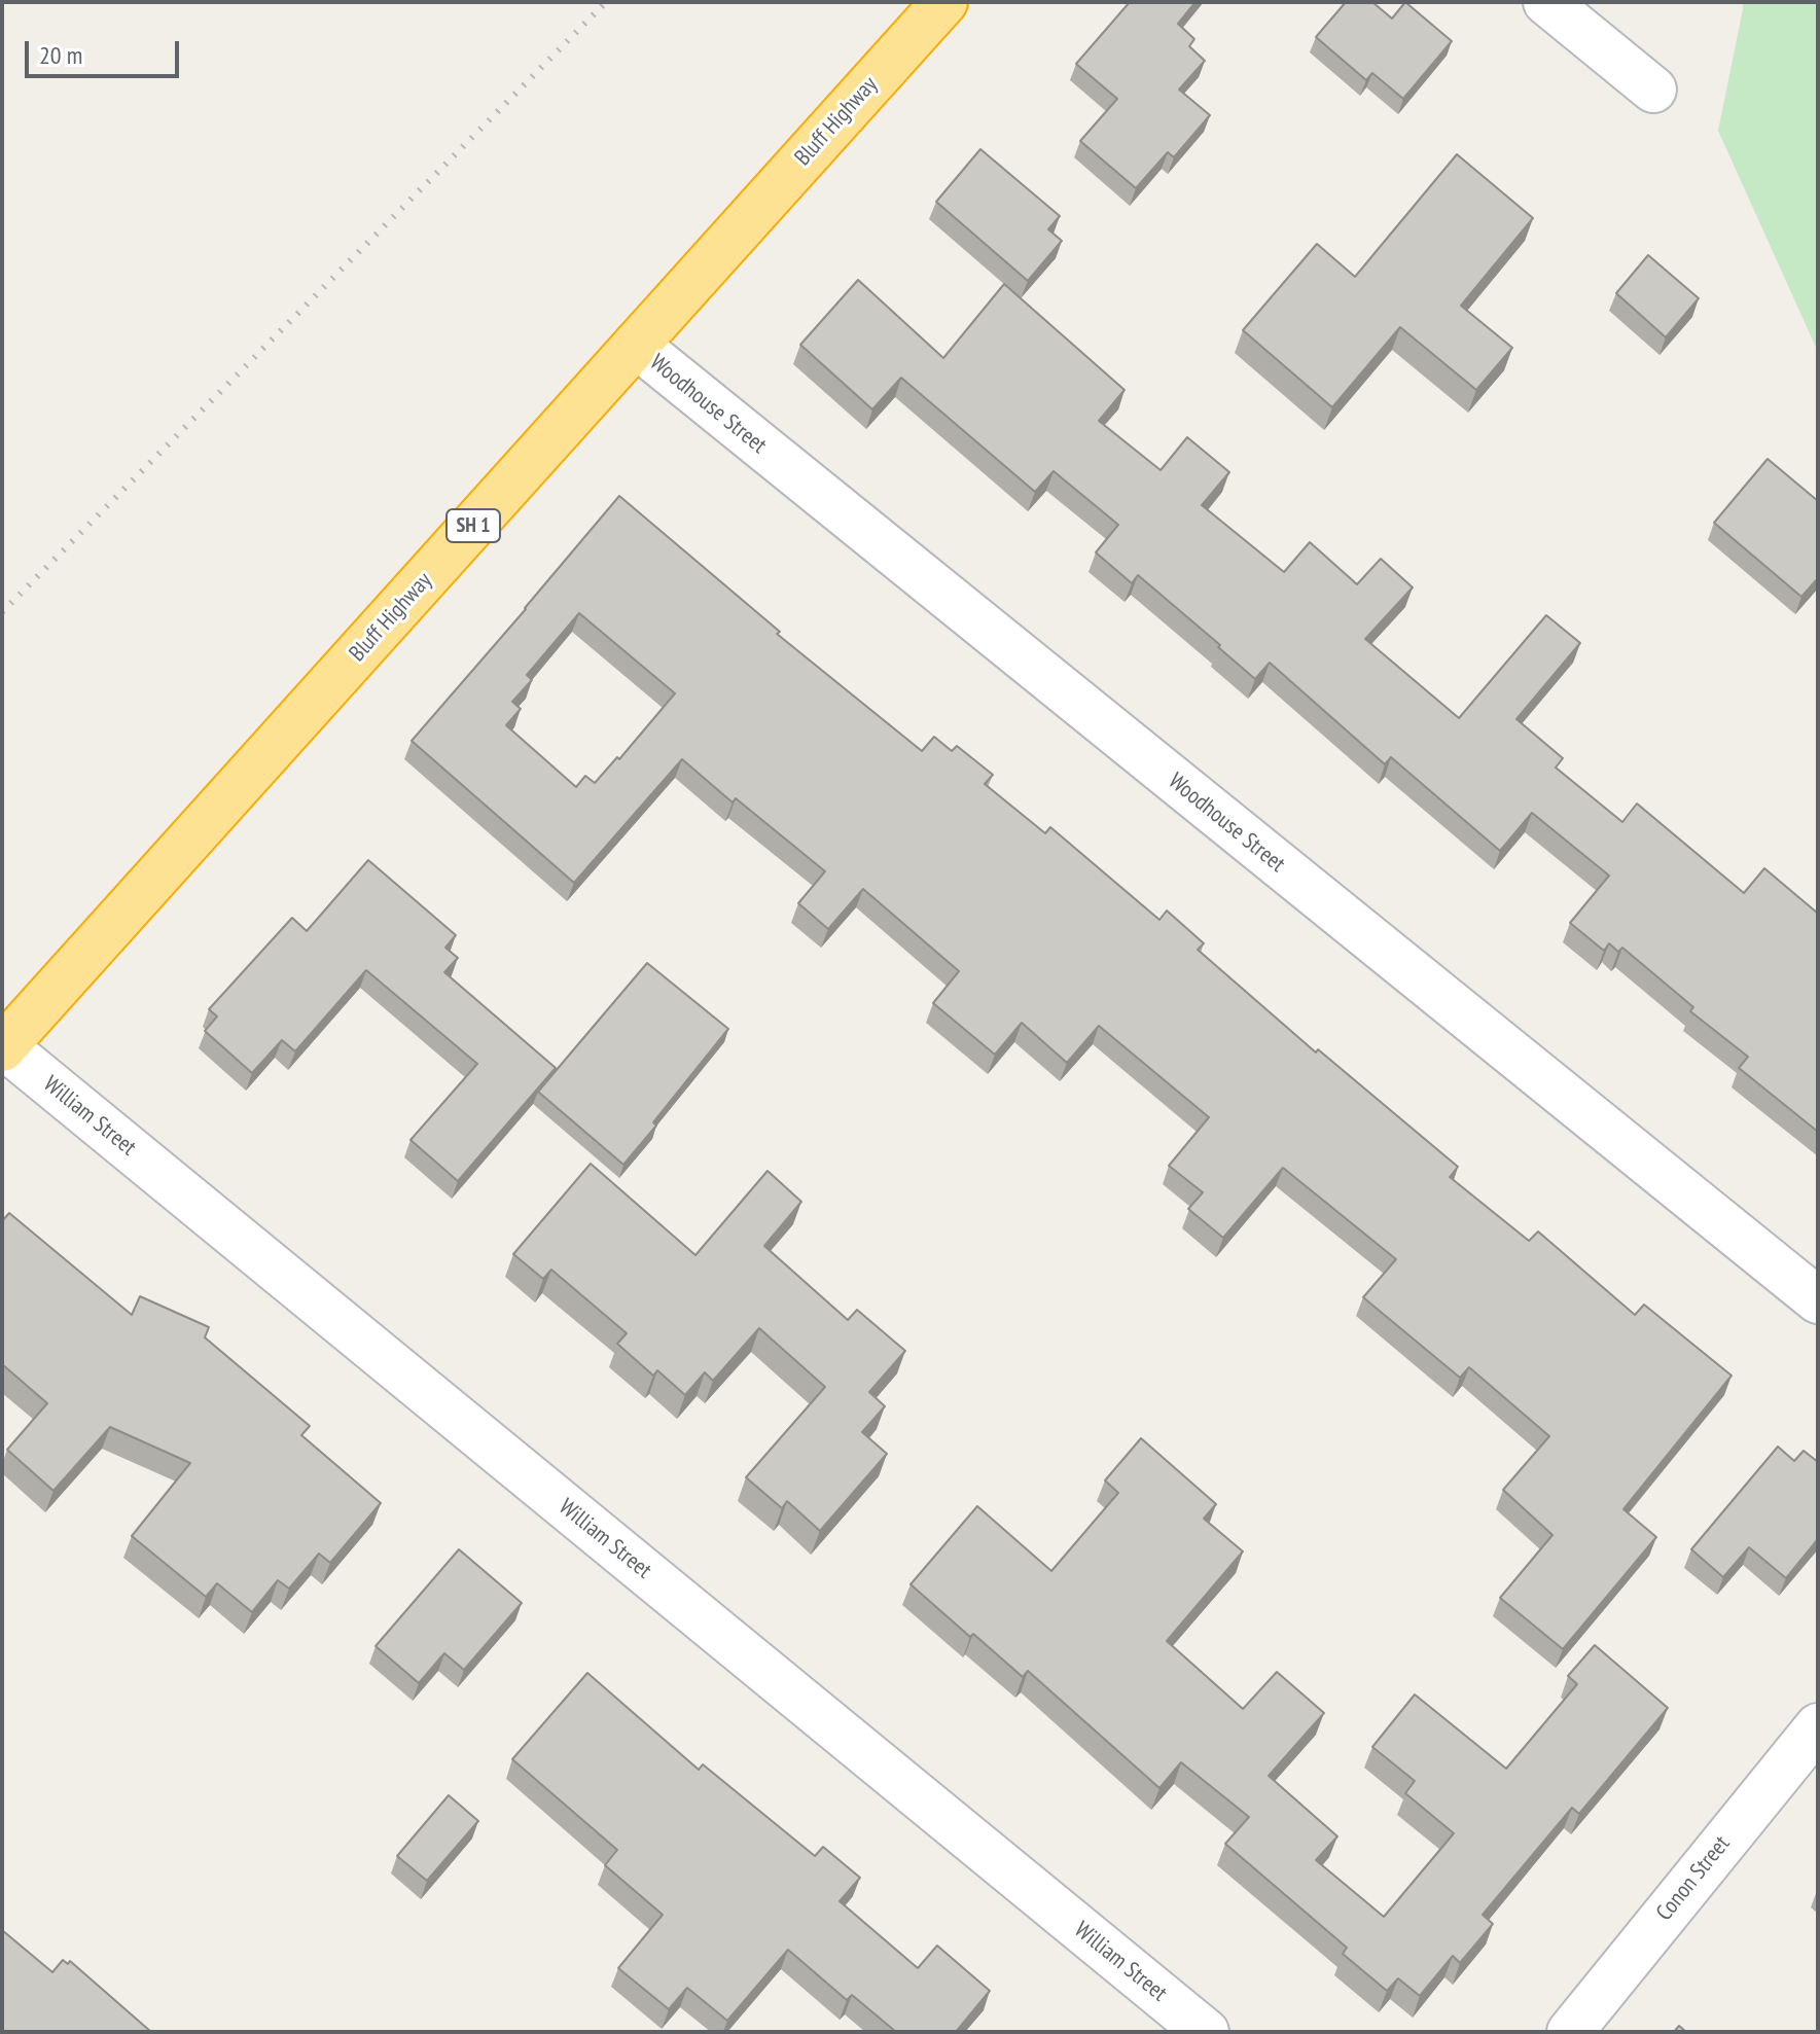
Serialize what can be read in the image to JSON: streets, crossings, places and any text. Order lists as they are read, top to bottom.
{
  "streets": {
    "highway": ["Bluff Highway", "SH 1"],
    "street": ["Woodhouse Street", "William Street", "Conon Street"]
  },
  "crossings": [
    ["Bluff Highway", "Woodhouse Street"],
    ["Bluff Highway", "William Street"]
  ],
  "scale_bar": "20 m"
}
